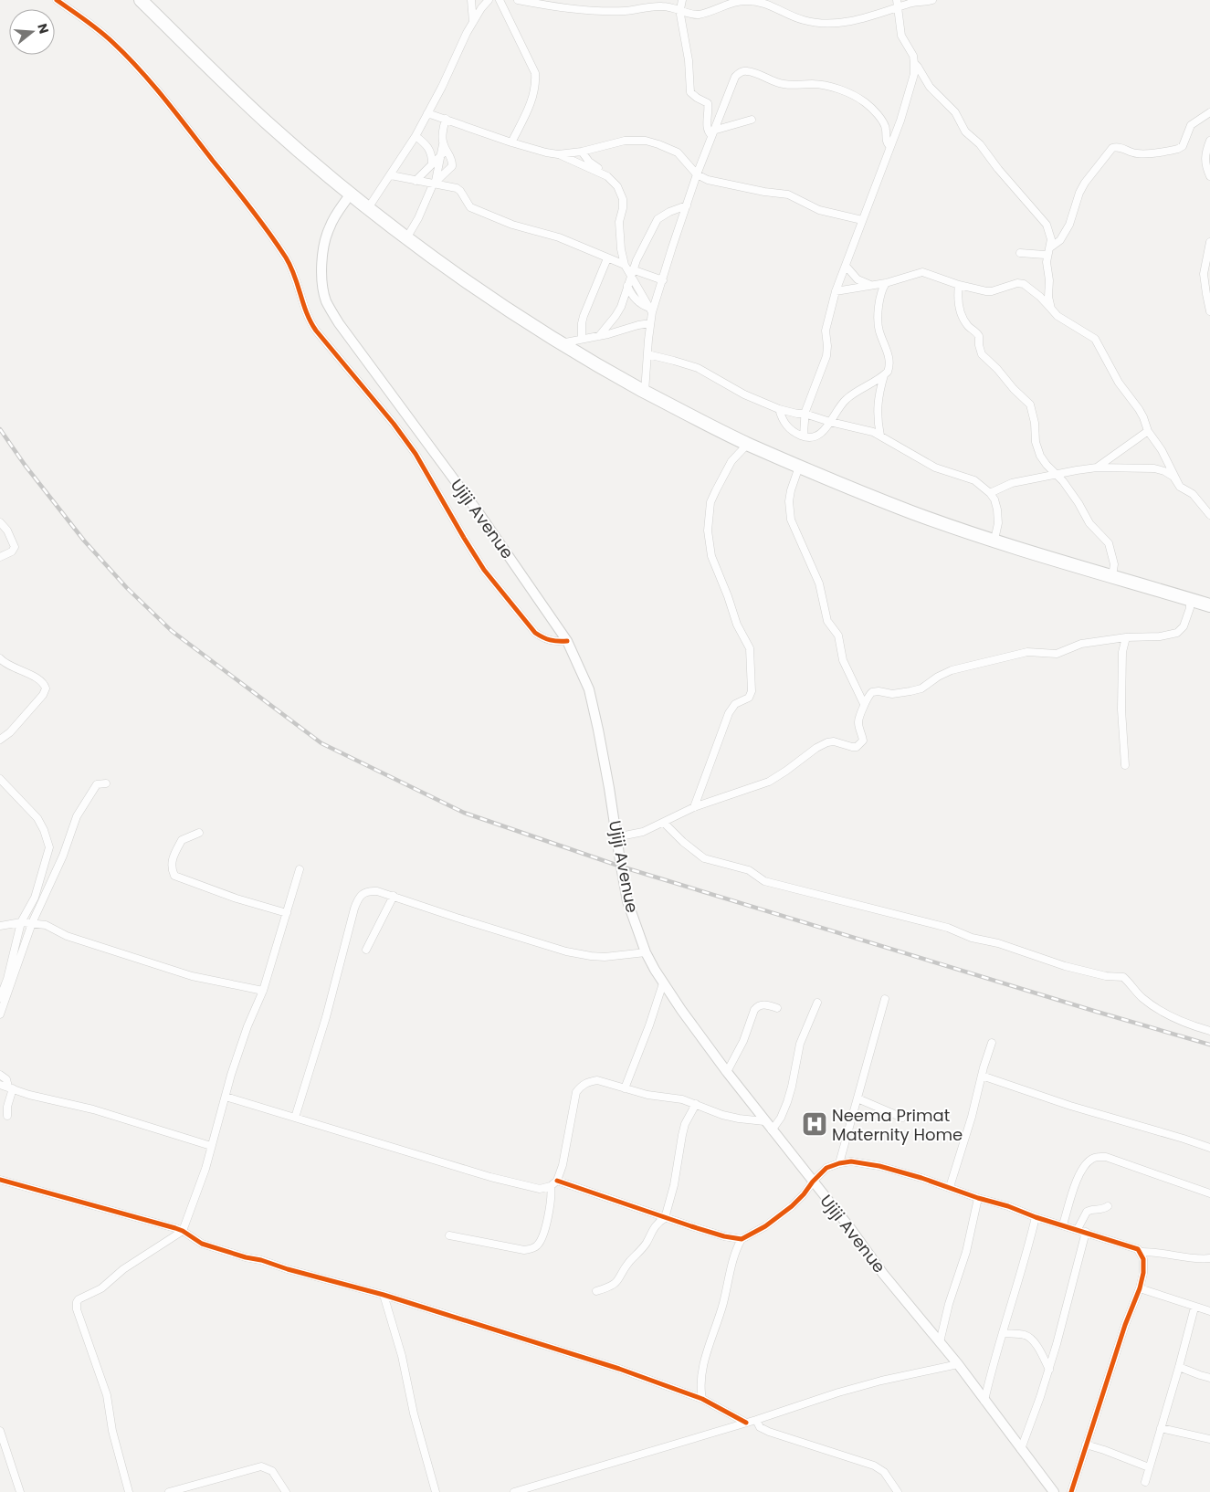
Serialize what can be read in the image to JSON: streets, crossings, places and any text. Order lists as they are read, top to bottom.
{
  "streets": {
    "main road": ["Ujiji Avenue"]
  },
  "places": {
    "hospital": ["Neema Primat Maternity Home"]
  },
  "north": "right"
}
